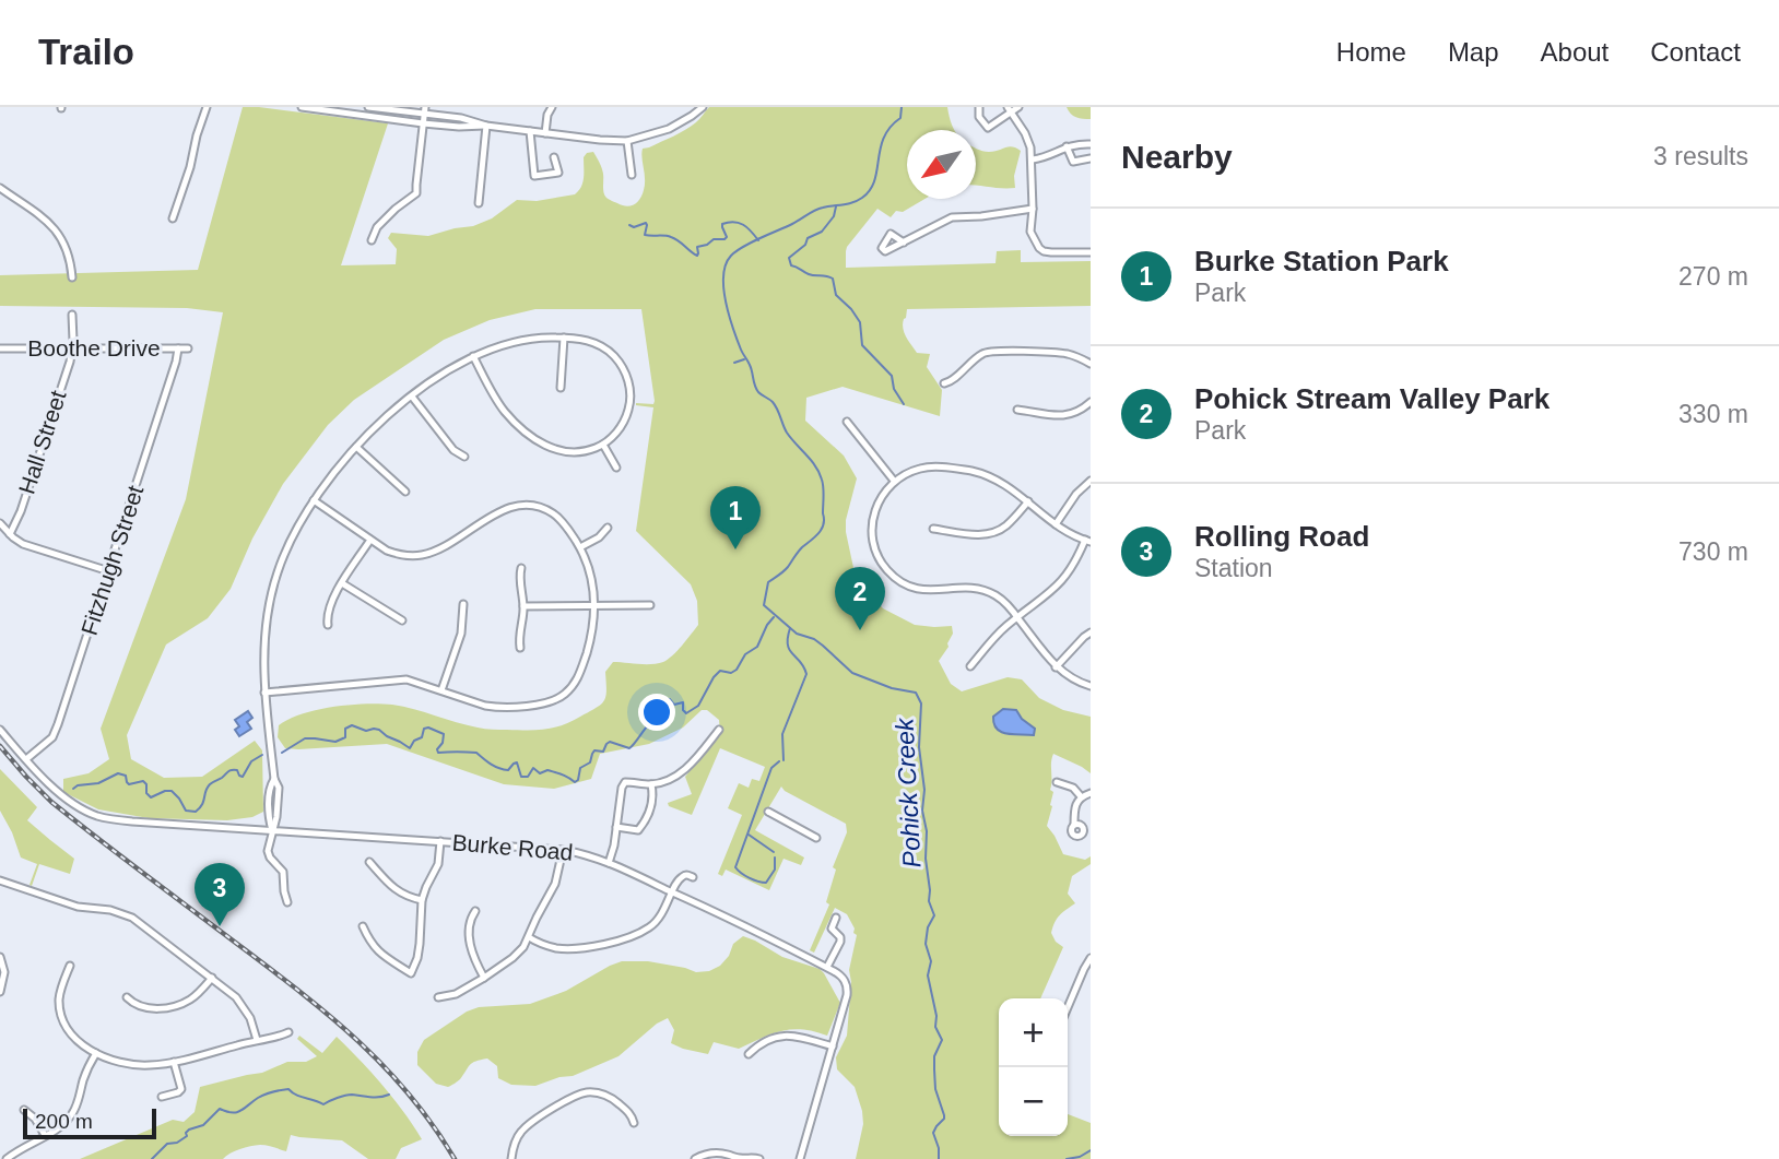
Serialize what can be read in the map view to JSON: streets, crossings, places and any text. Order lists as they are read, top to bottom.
{
  "streets": {
    "street": [
      "Boothe Drive",
      "Hall Street",
      "Fitzhugh Street",
      "Burke Road"
    ]
  },
  "crossings": [
    ["Boothe Drive", "Hall Street"],
    ["Boothe Drive", "Fitzhugh Street"],
    ["Fitzhugh Street", "Burke Road"]
  ],
  "water": ["Pohick Creek"],
  "scale_bar": "200 m",
  "north": "bottom left",
  "page": {
    "header": "Trailo",
    "nav": [
      "Home",
      "Map",
      "About",
      "Contact"
    ],
    "heading": ["Nearby", "3 results"],
    "list": [
      {
        "mark": "1",
        "name": "Burke Station Park",
        "note": "Park",
        "value": "270 m"
      },
      {
        "mark": "2",
        "name": "Pohick Stream Valley Park",
        "note": "Park",
        "value": "330 m"
      },
      {
        "mark": "3",
        "name": "Rolling Road",
        "note": "Station",
        "value": "730 m"
      }
    ],
    "pins": ["1", "2", "3"],
    "map_buttons": ["+", "−"],
    "scale": "200 m"
  }
}
